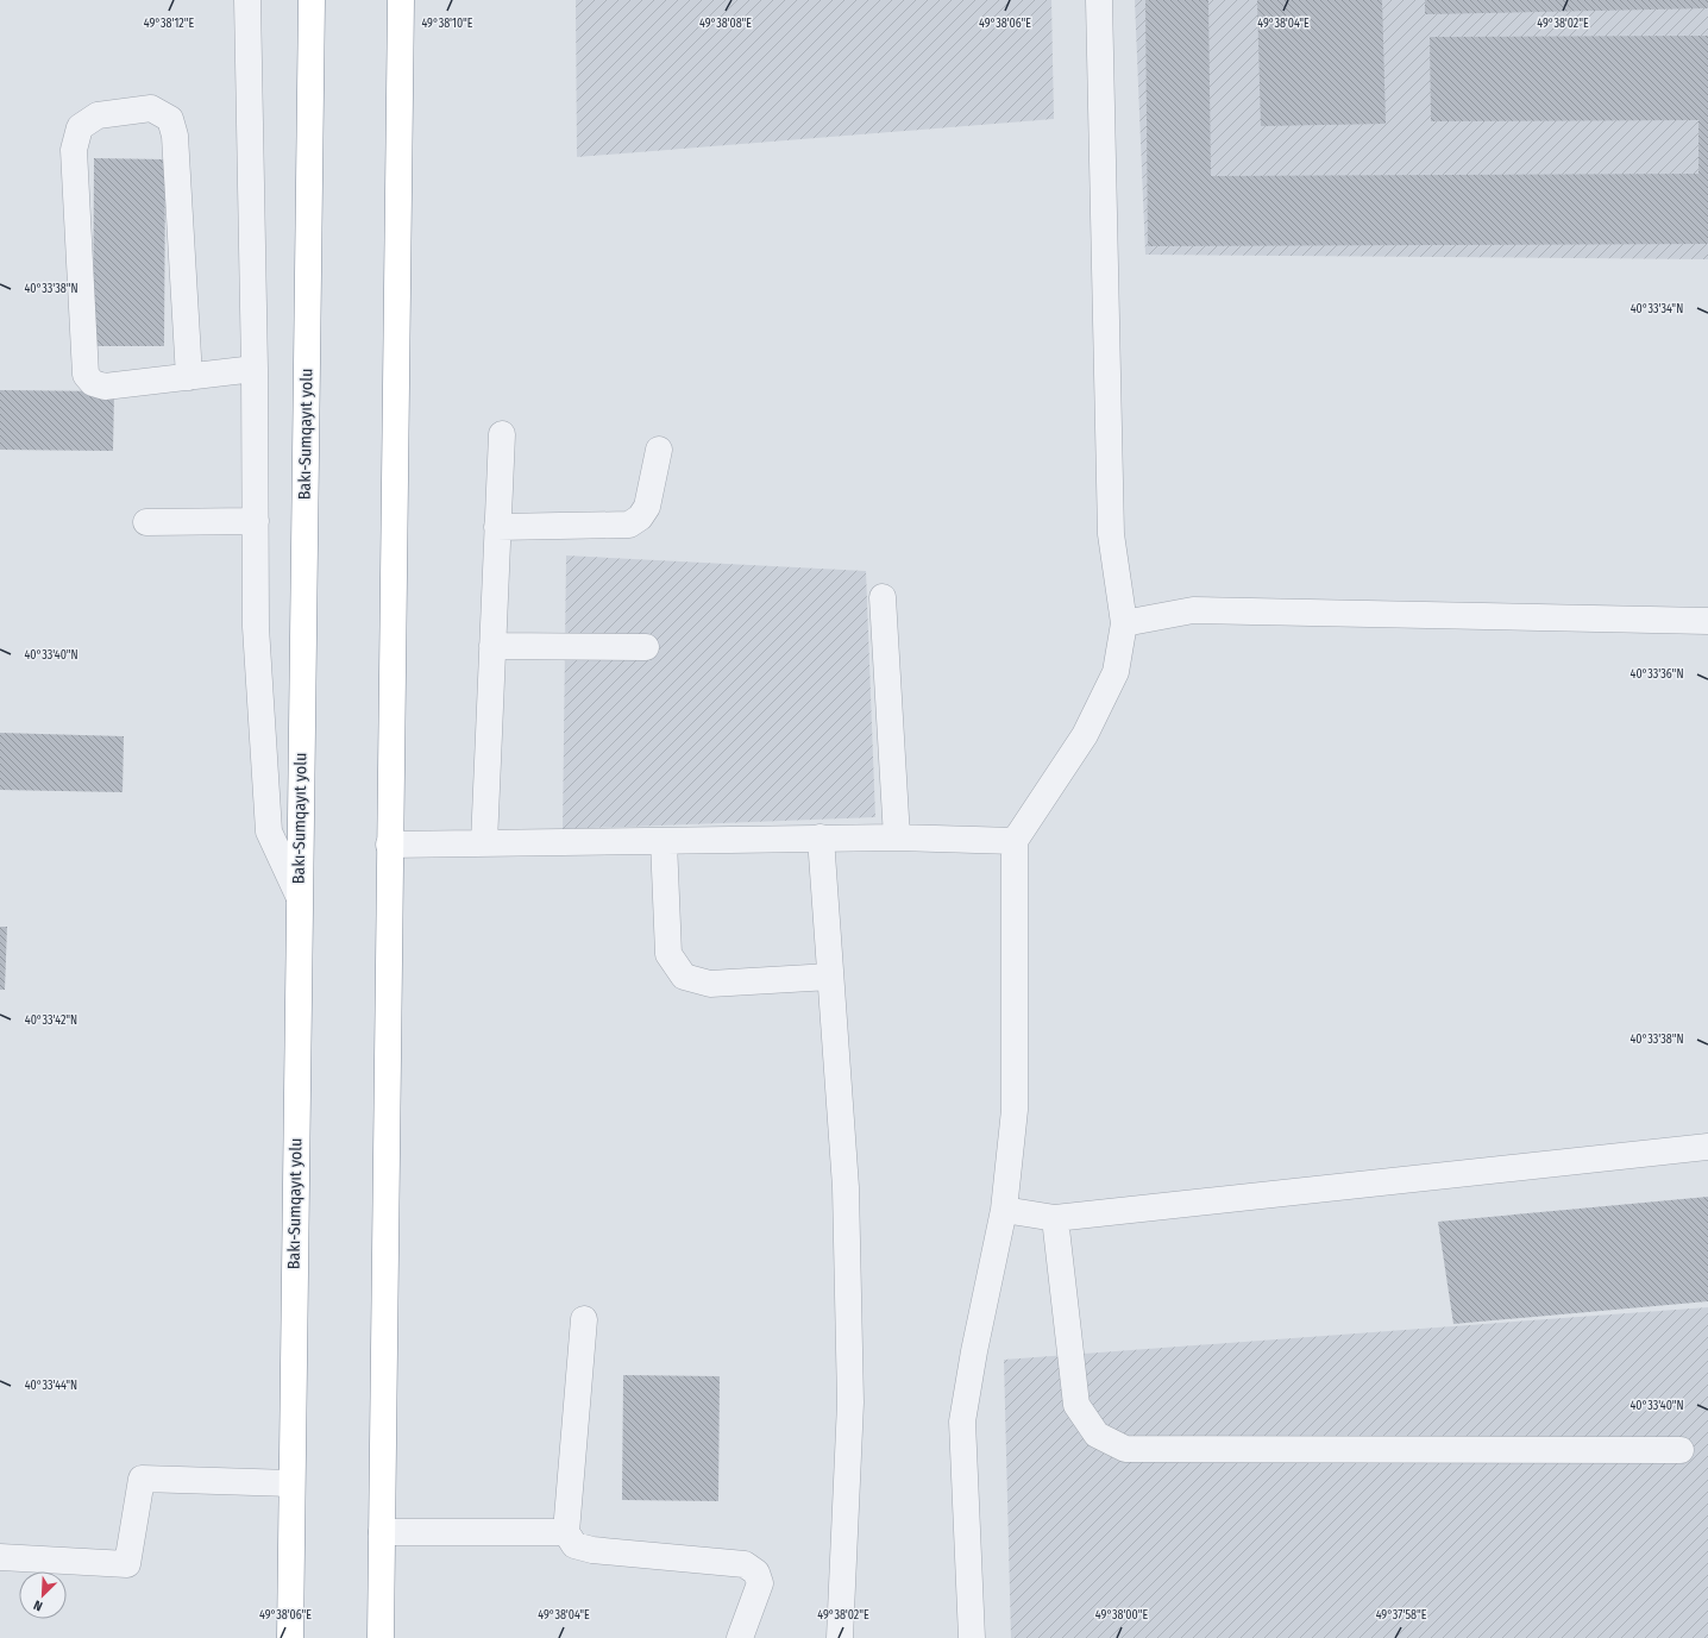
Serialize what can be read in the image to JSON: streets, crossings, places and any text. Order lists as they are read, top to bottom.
{
  "streets": {
    "highway": ["Bakı-Sumqayıt yolu"]
  },
  "north": "bottom left",
  "coordinates": [
    "49°38'12\"E",
    "49°38'10\"E",
    "49°38'08\"E",
    "49°38'06\"E",
    "49°38'04\"E",
    "49°38'02\"E",
    "40°33'38\"N",
    "40°33'34\"N",
    "40°33'40\"N",
    "40°33'36\"N",
    "40°33'42\"N",
    "40°33'44\"N",
    "49°38'00\"E",
    "49°37'58\"E"
  ]
}
